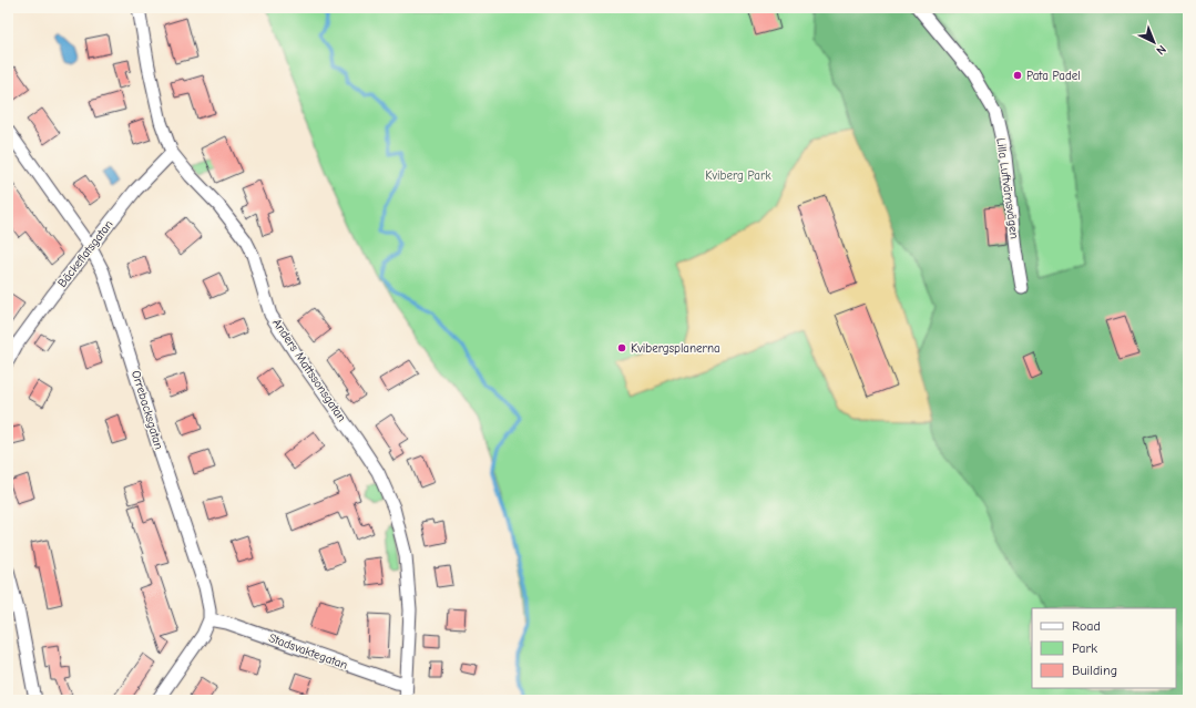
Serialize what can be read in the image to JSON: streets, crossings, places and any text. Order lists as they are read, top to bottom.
{
  "streets": {
    "street": [
      "Lilla Luftvärnsvägen",
      "Bäckeflatsgatan",
      "Anders Mattssonsgatan",
      "Orrebacksgatan",
      "Stadsvaktegatan"
    ]
  },
  "crossings": [
    ["Bäckeflatsgatan", "Anders Mattssonsgatan"],
    ["Bäckeflatsgatan", "Orrebacksgatan"],
    ["Anders Mattssonsgatan", "Stadsvaktegatan"],
    ["Orrebacksgatan", "Stadsvaktegatan"]
  ],
  "parks": ["Kviberg Park"],
  "places": ["Pata Padel", "Kvibergsplanerna"],
  "legend": ["Road", "Park", "Building"],
  "north": "bottom right"
}
